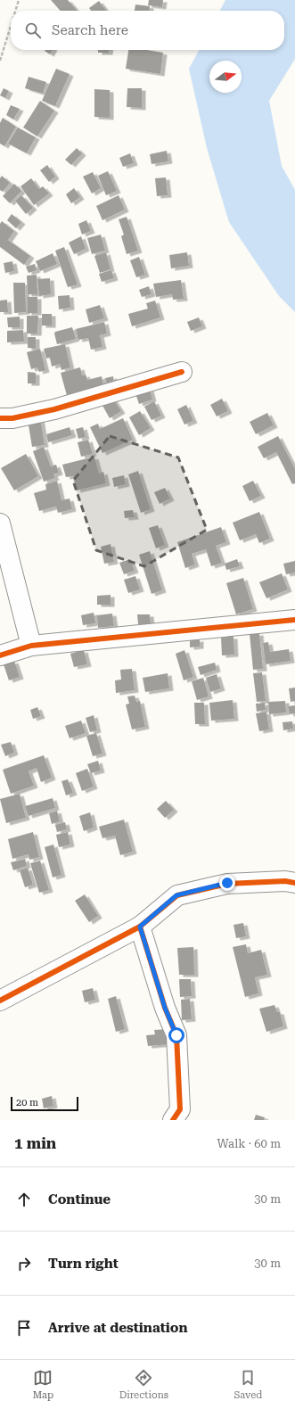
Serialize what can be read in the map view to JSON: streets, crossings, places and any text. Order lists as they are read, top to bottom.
{
  "scale_bar": "20 m",
  "north": "right",
  "page": {
    "search": "Search here",
    "scale": "20 m",
    "heading": ["1 min", "Walk · 60 m"],
    "list": [
      ["Continue", "30 m"],
      ["Turn right", "30 m"],
      "Arrive at destination"
    ],
    "nav": ["Map", "Directions", "Saved"]
  }
}
